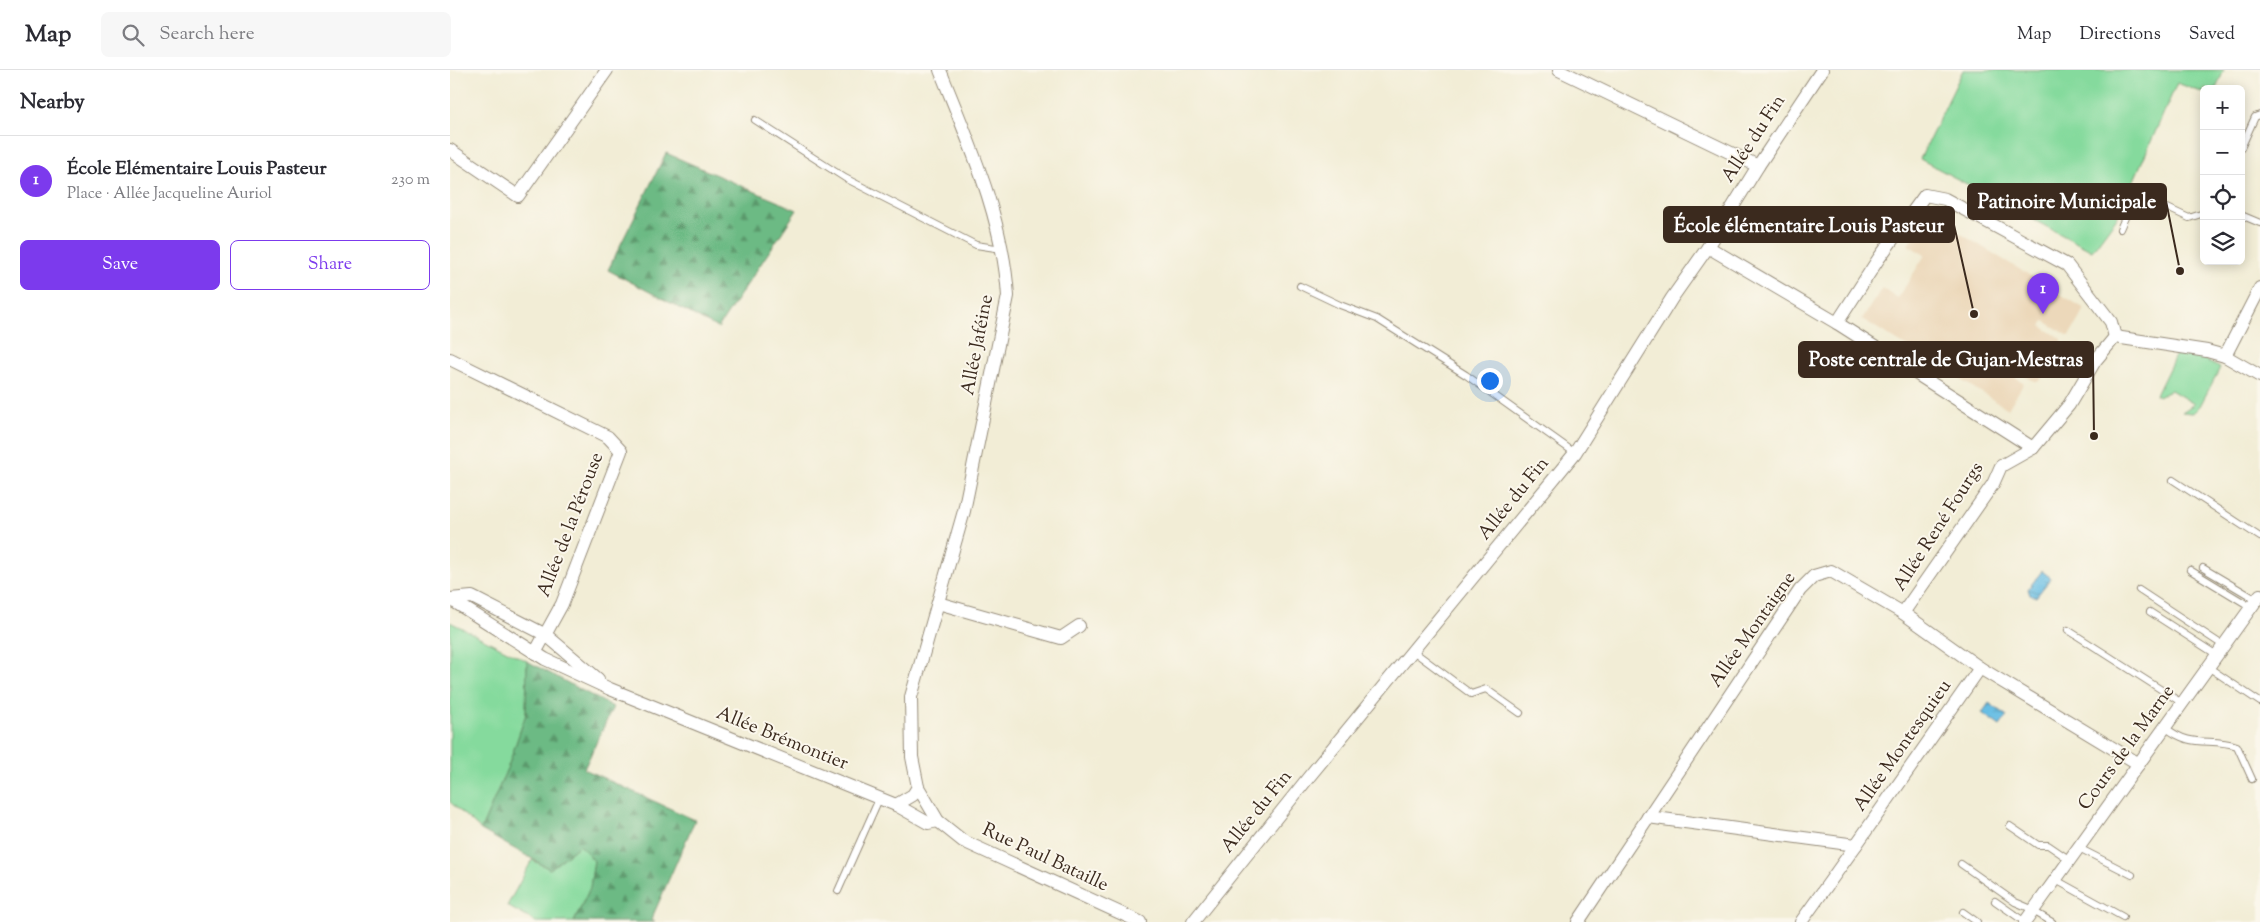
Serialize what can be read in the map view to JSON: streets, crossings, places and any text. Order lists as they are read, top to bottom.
{
  "streets": {
    "street": [
      "Allée du Fin",
      "Allée Jaféine",
      "Allée de la Pérouse",
      "Allée René Fourgs",
      "Allée Montaigne",
      "Allée Brémontier",
      "Allée Montesquieu",
      "Cours de la Marne",
      "Rue Paul Bataille"
    ]
  },
  "crossings": [
    ["Allée Jaféine", "Allée Brémontier"],
    ["Allée Jaféine", "Rue Paul Bataille"],
    ["Allée de la Pérouse", "Allée Brémontier"],
    ["Allée René Fourgs", "Allée Montaigne"],
    ["Allée Montaigne", "Allée Montesquieu"],
    ["Allée Montaigne", "Cours de la Marne"],
    ["Allée Brémontier", "Rue Paul Bataille"]
  ],
  "places": ["Patinoire Municipale", "École élémentaire Louis Pasteur", "Poste centrale de Gujan-Mestras"],
  "page": {
    "header": "Map",
    "search": "Search here",
    "nav": ["Map", "Directions", "Saved"],
    "heading": "Nearby",
    "map_buttons": ["+", "−"],
    "list": [
      {
        "mark": "1",
        "name": "École Elémentaire Louis Pasteur",
        "note": "Place · Allée Jacqueline Auriol",
        "value": "230 m"
      }
    ],
    "buttons": ["Save", "Share"],
    "pins": "1"
  }
}
